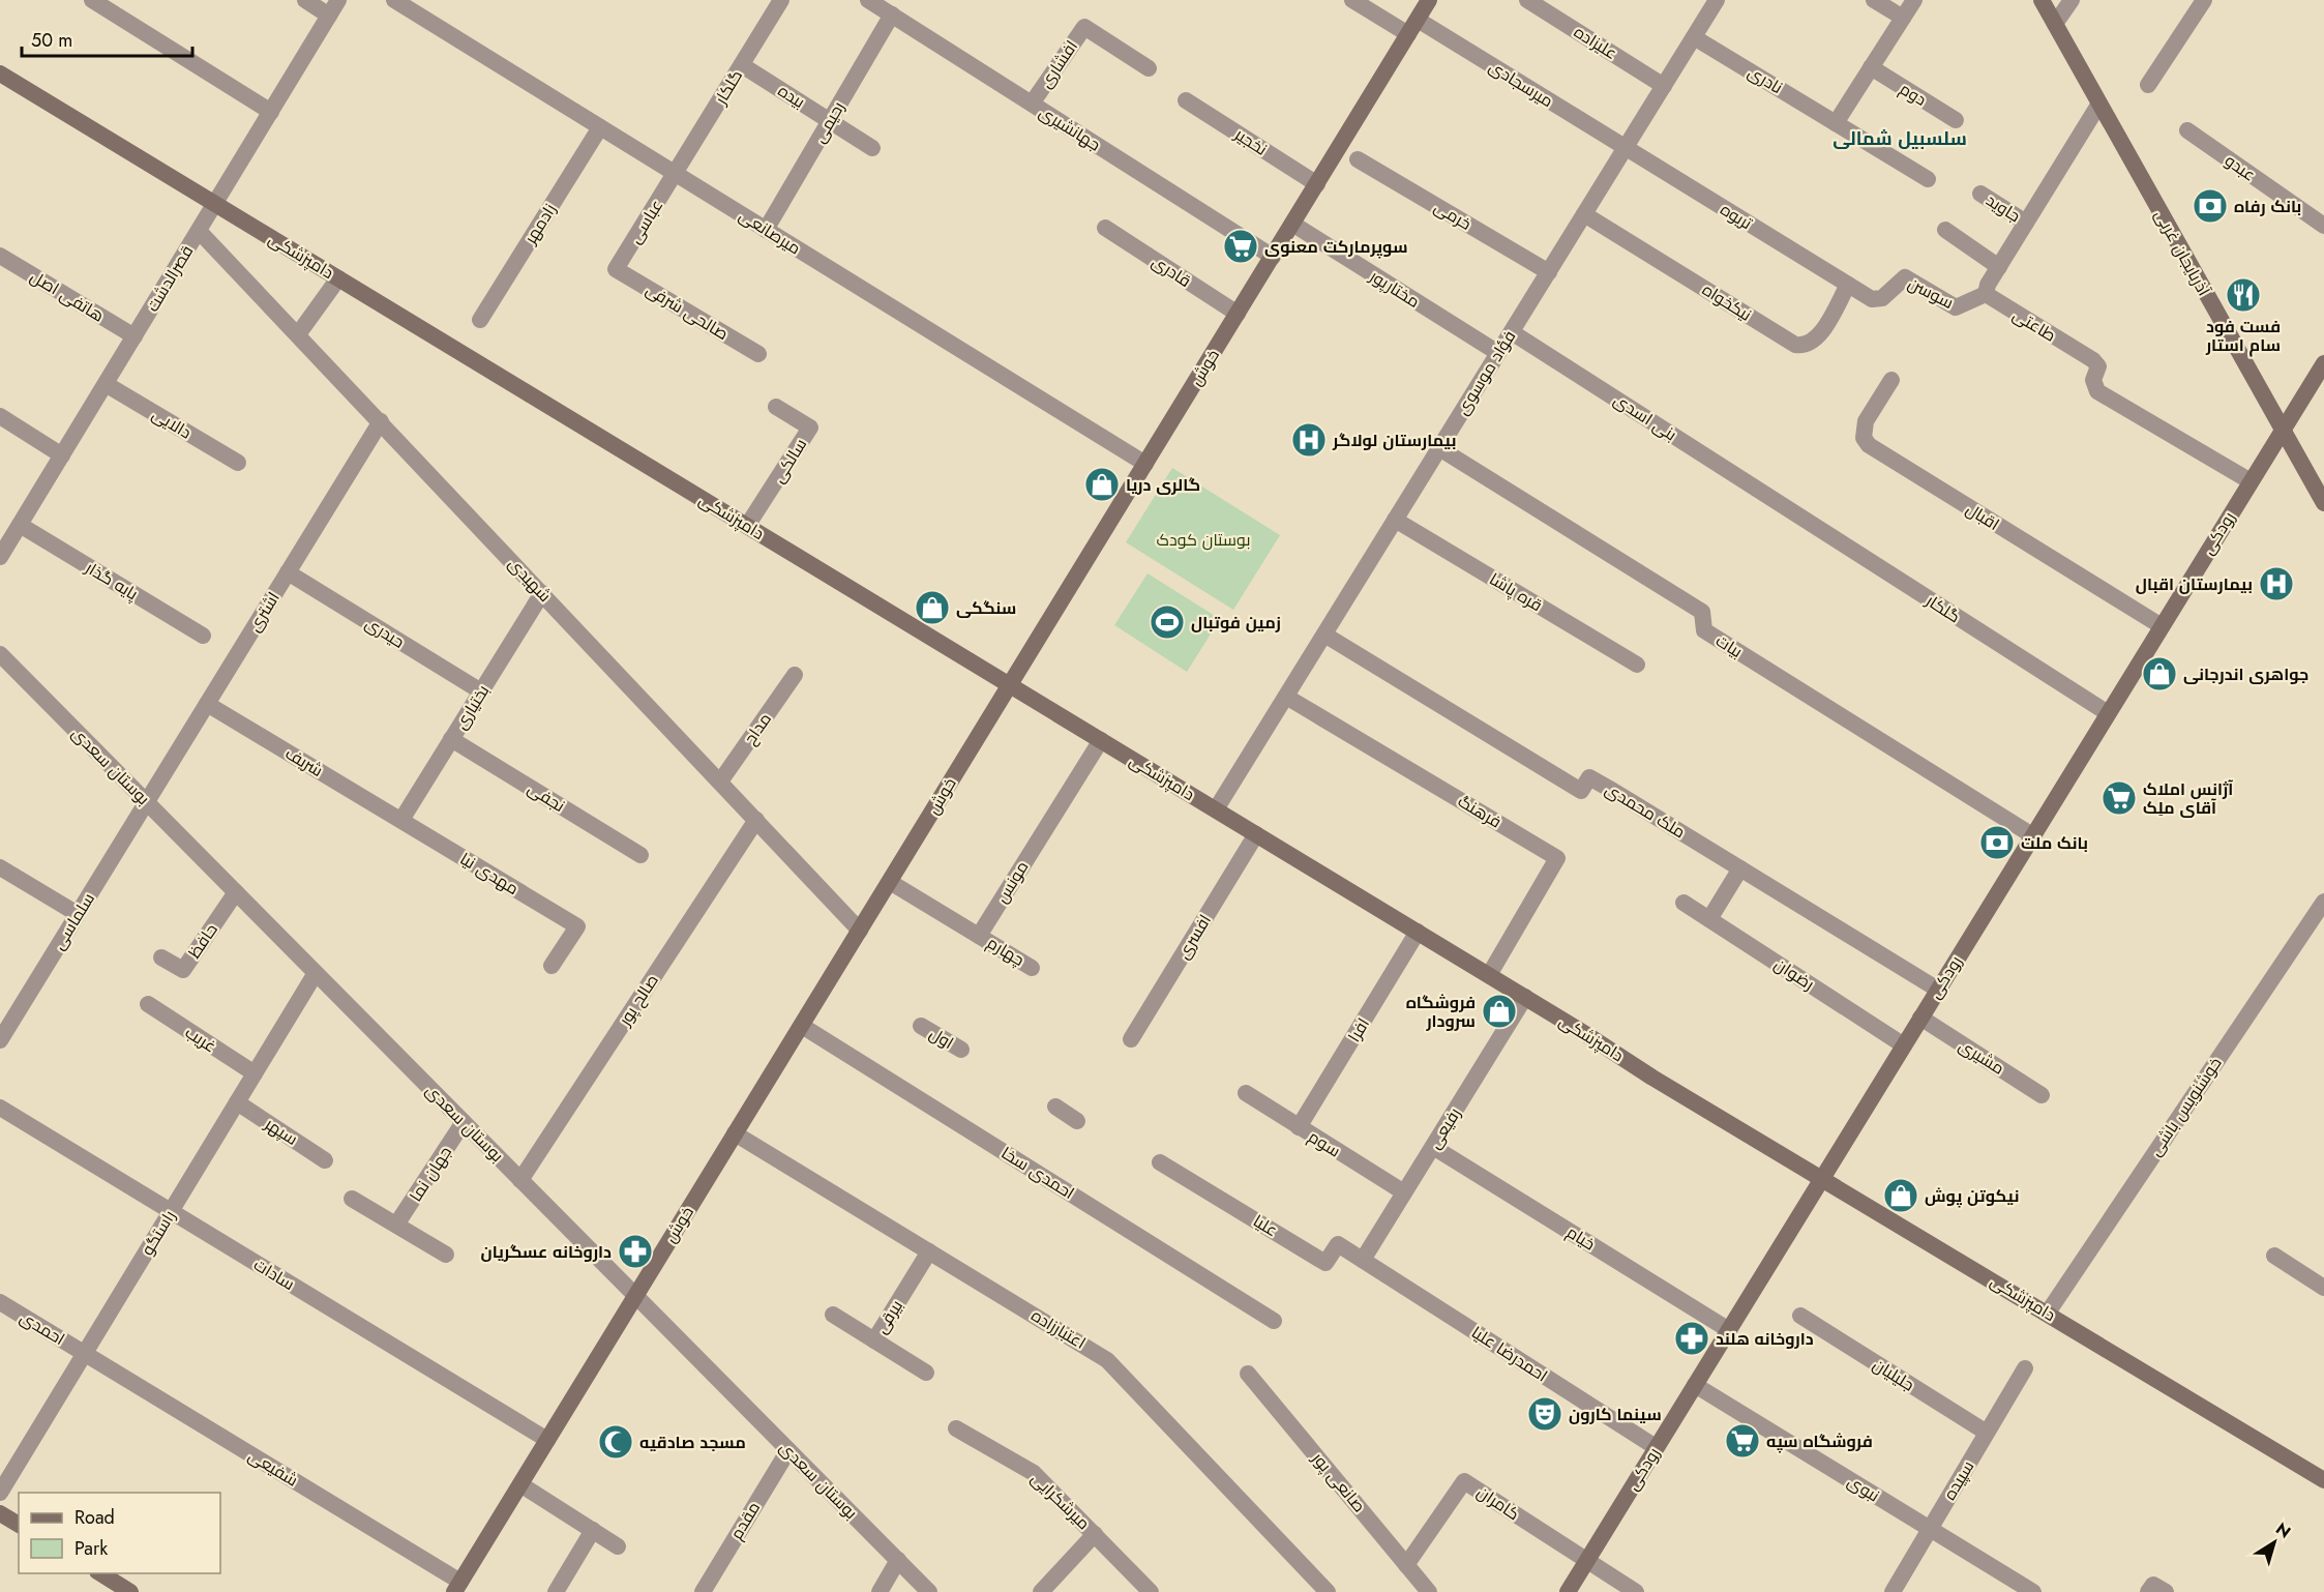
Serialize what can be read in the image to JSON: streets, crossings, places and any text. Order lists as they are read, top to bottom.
{
  "streets": {
    "main road": [
      "آذربایجان غربی",
      "دامپزشکی",
      "خوش",
      "رودکی"
    ],
    "street": [
      "علیزاده",
      "افشاری",
      "نادری",
      "میرسجادی",
      "گلکار",
      "دوم",
      "بیده",
      "رحیمی",
      "جهانشیری",
      "نخجیر",
      "عبدو",
      "جاوید",
      "خرمی",
      "تریوه",
      "عباسی",
      "زادمهر",
      "میرصانعی",
      "قادری",
      "قصرالدشت",
      "مختارپور",
      "سوسن",
      "هاتفی اصل",
      "نیکخواه",
      "صالحی شرفی",
      "طاعتی",
      "فؤاد موسوی",
      "بنی اسدی",
      "دالایی",
      "سالکی",
      "اقبال",
      "شهیدی",
      "پایه گذار",
      "قره پاشا",
      "اشتری",
      "حیدری",
      "بیات",
      "بختیاری",
      "مداح",
      "شریف",
      "بوستان سعدی",
      "نجفی",
      "ملک محمدی",
      "فرهنگ",
      "مهدی نیا",
      "مونس",
      "سلماسی",
      "افسری",
      "حافظ",
      "چهارم",
      "رضوان",
      "صالح پور",
      "افرا",
      "اول",
      "غریب",
      "مشیری",
      "خوشنویس باشی",
      "رفیعی",
      "سپهر",
      "سوم",
      "احمدی سخا",
      "جهان نما",
      "علیا",
      "راستگو",
      "خیام",
      "سادات",
      "بیرقی",
      "احمدی",
      "اعتبارزاده",
      "احمدرضا علیا",
      "جلیلیان",
      "شفیعی",
      "سپیده",
      "صانعی پور",
      "نبوی",
      "میرشکرایی",
      "کامران",
      "مقدم"
    ]
  },
  "crossings": [
    ["علیزاده", "فؤاد موسوی"],
    ["افشاری", "جهانشیری"],
    ["نادری", "فؤاد موسوی"],
    ["میرسجادی", "تریوه"],
    ["میرسجادی", "خوش"],
    ["میرسجادی", "فؤاد موسوی"],
    ["گلکار", "بیده"],
    ["گلکار", "عباسی"],
    ["گلکار", "میرصانعی"],
    ["گلکار", "بنی اسدی"],
    ["گلکار", "رودکی"],
    ["بیده", "رحیمی"],
    ["رحیمی", "جهانشیری"],
    ["رحیمی", "میرصانعی"],
    ["جهانشیری", "خوش"],
    ["نخجیر", "خوش"],
    ["خرمی", "فؤاد موسوی"],
    ["تریوه", "سوسن"],
    ["تریوه", "نیکخواه"],
    ["تریوه", "فؤاد موسوی"],
    ["عباسی", "میرصانعی"],
    ["عباسی", "صالحی شرفی"],
    ["زادمهر", "میرصانعی"],
    ["میرصانعی", "خوش"],
    ["آذربایجان غربی", "رودکی"],
    ["دامپزشکی", "قصرالدشت"],
    ["دامپزشکی", "خوش"],
    ["دامپزشکی", "فؤاد موسوی"],
    ["دامپزشکی", "سالکی"],
    ["دامپزشکی", "رودکی"],
    ["دامپزشکی", "فرهنگ"],
    ["دامپزشکی", "مونس"],
    ["دامپزشکی", "افسری"],
    ["دامپزشکی", "افرا"],
    ["دامپزشکی", "خوشنویس باشی"],
    ["دامپزشکی", "رفیعی"],
    ["قادری", "خوش"],
    ["قصرالدشت", "هاتفی اصل"],
    ["قصرالدشت", "دالایی"],
    ["قصرالدشت", "شهیدی"],
    ["قصرالدشت", "پایه گذار"],
    ["مختارپور", "خوش"],
    ["مختارپور", "فؤاد موسوی"],
    ["سوسن", "نیکخواه"],
    ["سوسن", "طاعتی"],
    ["نیکخواه", "فؤاد موسوی"],
    ["طاعتی", "رودکی"],
    ["خوش", "شهیدی"],
    ["خوش", "بوستان سعدی"],
    ["خوش", "احمدی سخا"],
    ["خوش", "سادات"],
    ["خوش", "اعتبارزاده"],
    ["خوش", "شفیعی"],
    ["فؤاد موسوی", "بنی اسدی"],
    ["فؤاد موسوی", "قره پاشا"],
    ["فؤاد موسوی", "بیات"],
    ["فؤاد موسوی", "ملک محمدی"],
    ["فؤاد موسوی", "فرهنگ"],
    ["اقبال", "رودکی"],
    ["رودکی", "بیات"],
    ["رودکی", "ملک محمدی"],
    ["رودکی", "رضوان"],
    ["رودکی", "مشیری"],
    ["رودکی", "خیام"],
    ["رودکی", "احمدرضا علیا"],
    ["رودکی", "نبوی"],
    ["رودکی", "کامران"],
    ["شهیدی", "اشتری"],
    ["شهیدی", "بختیاری"],
    ["شهیدی", "مداح"],
    ["شهیدی", "صالح پور"],
    ["اشتری", "حیدری"],
    ["اشتری", "شریف"],
    ["اشتری", "بوستان سعدی"],
    ["اشتری", "سلماسی"],
    ["حیدری", "بختیاری"],
    ["بختیاری", "شریف"],
    ["بختیاری", "نجفی"],
    ["بختیاری", "مهدی نیا"],
    ["شریف", "مهدی نیا"],
    ["بوستان سعدی", "سلماسی"],
    ["بوستان سعدی", "حافظ"],
    ["بوستان سعدی", "صالح پور"],
    ["بوستان سعدی", "جهان نما"],
    ["بوستان سعدی", "راستگو"],
    ["بوستان سعدی", "مقدم"],
    ["مونس", "چهارم"],
    ["افرا", "سوم"],
    ["غریب", "راستگو"],
    ["رفیعی", "سوم"],
    ["رفیعی", "علیا"],
    ["رفیعی", "خیام"],
    ["رفیعی", "احمدرضا علیا"],
    ["سپهر", "راستگو"],
    ["علیا", "احمدرضا علیا"],
    ["راستگو", "سادات"],
    ["راستگو", "احمدی"],
    ["راستگو", "شفیعی"],
    ["بیرقی", "اعتبارزاده"],
    ["احمدی", "شفیعی"],
    ["جلیلیان", "سپیده"],
    ["سپیده", "نبوی"],
    ["صانعی پور", "کامران"]
  ],
  "districts": ["سلسبیل شمالی"],
  "parks": ["بوستان کودک"],
  "places": {
    "bank": ["بانک رفاه", "بانک ملت"],
    "supermarket": ["سوپرمارکت معنوی", "آژانس املاک آقای ملِک", "فروشگاه سپه"],
    "restaurant": ["فست فود سام استار"],
    "hospital": ["بیمارستان لولاگر", "بیمارستان اقبال"],
    "shop": [
      "گالری دریا",
      "سنگکی",
      "جواهری اندرجانی",
      "فروشگاه سرودار",
      "نیکوتن پوش"
    ],
    "sports": ["زمین فوتبال"],
    "pharmacy": ["داروخانه عسگریان", "داروخانه هلند"],
    "theatre": ["سینما کارون"],
    "mosque": ["مسجد صادقیه"]
  },
  "legend": ["Road", "Park"],
  "scale_bar": "50 m",
  "north": "top right"
}
